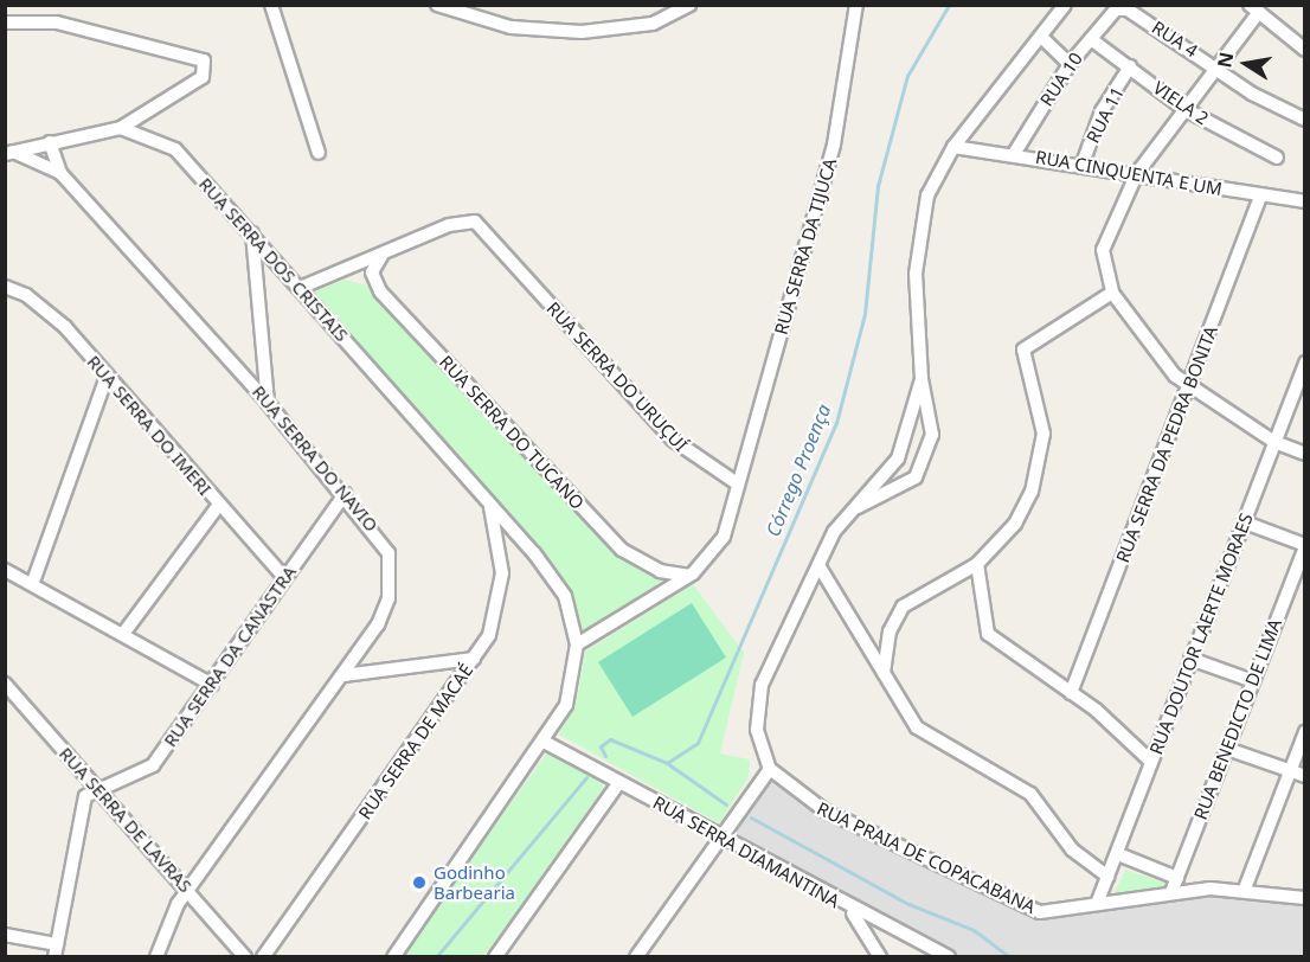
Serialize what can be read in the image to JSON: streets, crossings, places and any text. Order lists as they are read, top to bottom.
{
  "streets": {
    "street": [
      "RUA 4",
      "RUA 10",
      "VIELA 2",
      "RUA 11",
      "RUA CINQUENTA E UM",
      "RUA SERRA DA TIJUCA",
      "RUA SERRA DOS CRISTAIS",
      "RUA SERRA DO URUÇUÍ",
      "RUA SERRA DO IMERI",
      "RUA SERRA DO TUCANO",
      "RUA SERRA DA PEDRA BONITA",
      "RUA SERRA DO NAVIO",
      "RUA DOUTOR LAERTE MORAES",
      "RUA SERRA DA CANASTRA",
      "RUA BENEDICTO DE LIMA",
      "RUA SERRA DE MACAÉ",
      "RUA SERRA DE LAVRAS",
      "RUA SERRA DIAMANTINA",
      "RUA PRAIA DE COPACABANA"
    ]
  },
  "crossings": [
    ["RUA 4", "RUA 10"],
    ["RUA 10", "VIELA 2"],
    ["RUA 10", "RUA CINQUENTA E UM"],
    ["VIELA 2", "RUA 11"],
    ["RUA 11", "RUA CINQUENTA E UM"],
    ["RUA CINQUENTA E UM", "RUA SERRA DA PEDRA BONITA"],
    ["RUA SERRA DA TIJUCA", "RUA SERRA DO URUÇUÍ"],
    ["RUA SERRA DOS CRISTAIS", "RUA SERRA DO URUÇUÍ"],
    ["RUA SERRA DOS CRISTAIS", "RUA SERRA DE MACAÉ"],
    ["RUA SERRA DO URUÇUÍ", "RUA SERRA DO TUCANO"],
    ["RUA SERRA DO IMERI", "RUA SERRA DA CANASTRA"],
    ["RUA SERRA DO NAVIO", "RUA SERRA DA CANASTRA"],
    ["RUA SERRA DO NAVIO", "RUA SERRA DE LAVRAS"],
    ["RUA DOUTOR LAERTE MORAES", "RUA PRAIA DE COPACABANA"],
    ["RUA SERRA DA CANASTRA", "RUA SERRA DE LAVRAS"],
    ["RUA BENEDICTO DE LIMA", "RUA PRAIA DE COPACABANA"]
  ],
  "water": ["Córrego Proença"],
  "places": ["Godinho Barbearia"],
  "north": "left"
}
